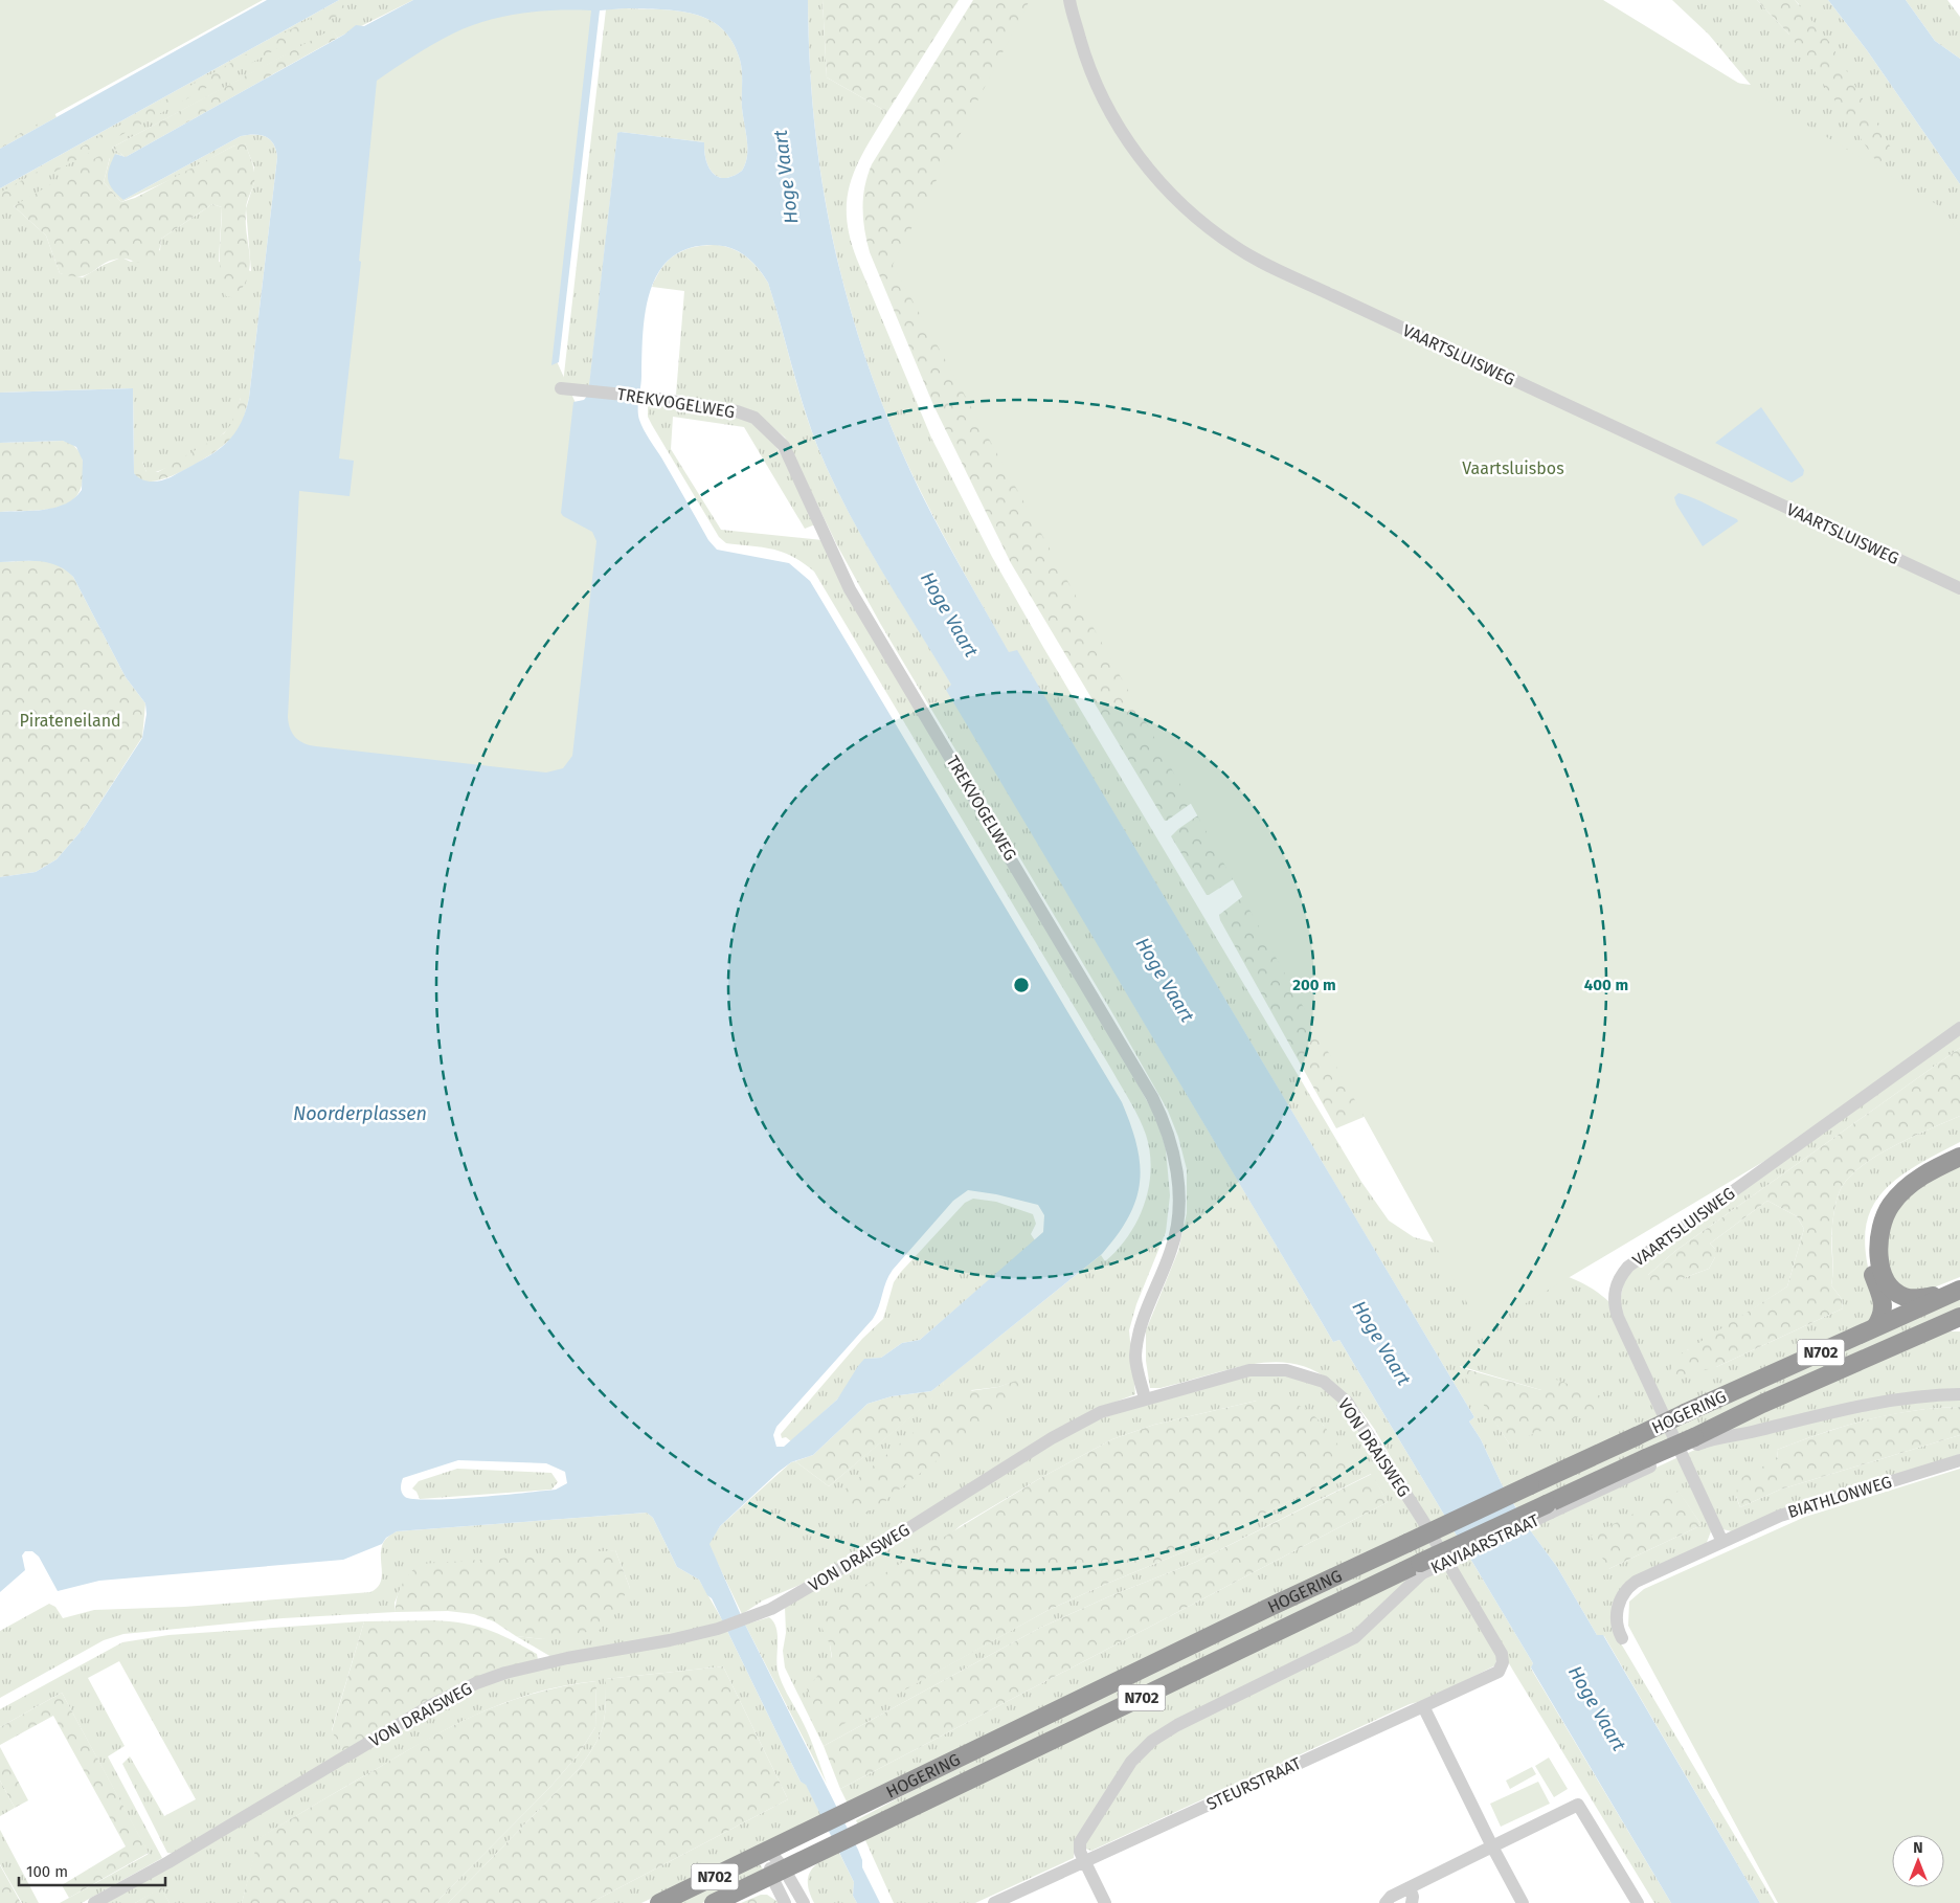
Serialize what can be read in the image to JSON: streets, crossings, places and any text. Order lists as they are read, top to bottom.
{
  "streets": {
    "highway": ["N702", "HOGERING"],
    "street": [
      "VAARTSLUISWEG",
      "TREKVOGELWEG",
      "VON DRAISWEG",
      "BIATHLONWEG",
      "KAVIAARSTRAAT",
      "STEURSTRAAT"
    ]
  },
  "crossings": [
    ["VAARTSLUISWEG", "BIATHLONWEG"],
    ["TREKVOGELWEG", "VON DRAISWEG"],
    ["N702", "HOGERING"],
    ["HOGERING", "KAVIAARSTRAAT"],
    ["VON DRAISWEG", "STEURSTRAAT"],
    ["KAVIAARSTRAAT", "STEURSTRAAT"]
  ],
  "water": ["Hoge Vaart", "Noorderplassen"],
  "parks": ["Vaartsluisbos", "Pirateneiland"],
  "scale_bar": "100 m",
  "north": "top",
  "rings": ["200 m", "400 m"]
}
